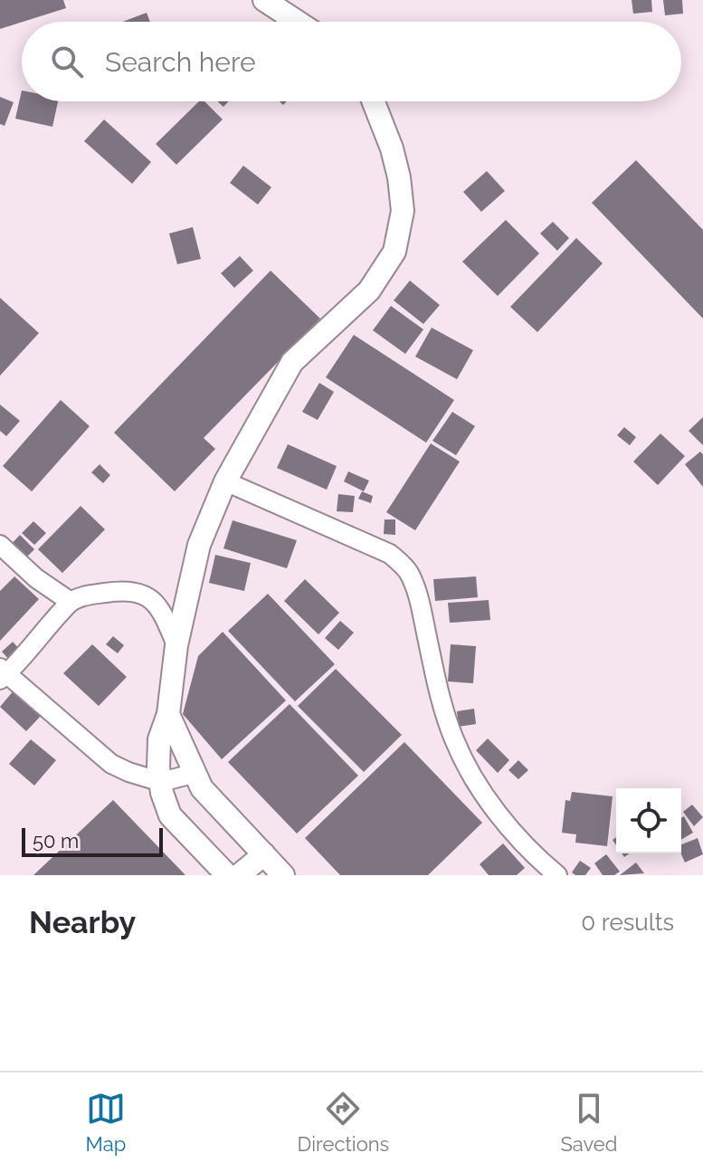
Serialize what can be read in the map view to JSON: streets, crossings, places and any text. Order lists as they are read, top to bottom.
{
  "scale_bar": "50 m",
  "page": {
    "search": "Search here",
    "scale": "50 m",
    "heading": ["Nearby", "0 results"],
    "nav": ["Map", "Directions", "Saved"]
  }
}
